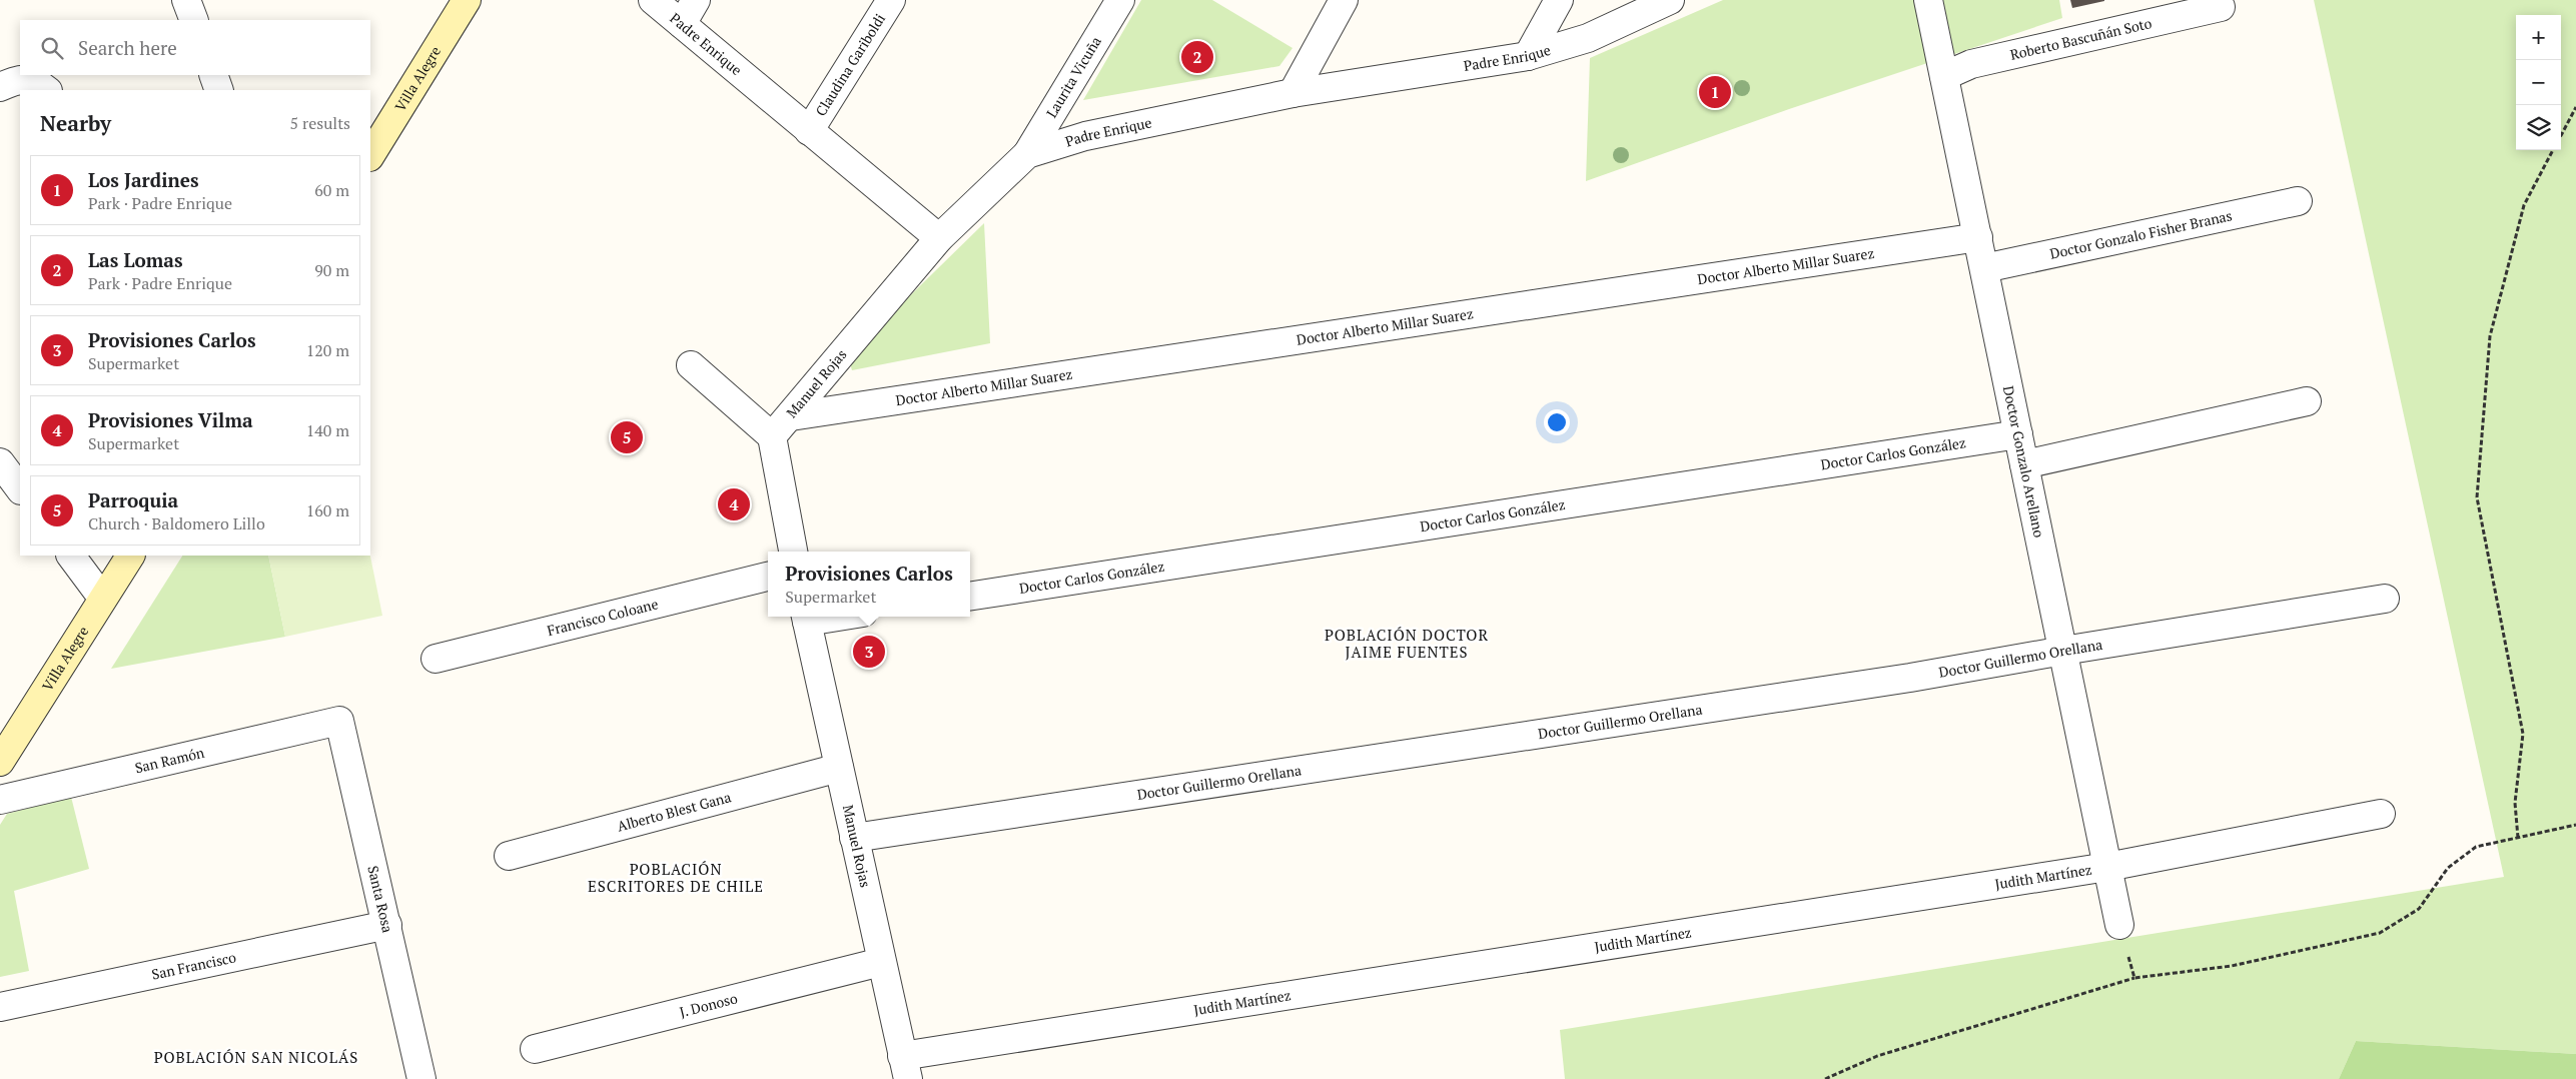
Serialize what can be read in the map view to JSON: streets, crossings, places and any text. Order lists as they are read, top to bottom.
{
  "streets": {
    "main road": ["Villa Alegre"],
    "street": [
      "Roberto Bascuñán Soto",
      "Padre Enrique",
      "Claudina Gariboldi",
      "Laurita Vicuña",
      "Doctor Gonzalo Fisher Branas",
      "Doctor Alberto Millar Suarez",
      "Manuel Rojas",
      "Doctor Carlos González",
      "Doctor Gonzalo Arellano",
      "Francisco Coloane",
      "Doctor Guillermo Orellana",
      "San Ramón",
      "Alberto Blest Gana",
      "Judith Martínez",
      "Santa Rosa",
      "San Francisco",
      "J. Donoso"
    ]
  },
  "crossings": [
    ["Roberto Bascuñán Soto", "Doctor Gonzalo Arellano"],
    ["Padre Enrique", "Claudina Gariboldi"],
    ["Padre Enrique", "Laurita Vicuña"],
    ["Padre Enrique", "Manuel Rojas"],
    ["Doctor Gonzalo Fisher Branas", "Doctor Gonzalo Arellano"],
    ["Doctor Alberto Millar Suarez", "Manuel Rojas"],
    ["Doctor Alberto Millar Suarez", "Doctor Gonzalo Arellano"],
    ["Manuel Rojas", "Doctor Guillermo Orellana"],
    ["Manuel Rojas", "Alberto Blest Gana"],
    ["Manuel Rojas", "Judith Martínez"],
    ["Manuel Rojas", "J. Donoso"],
    ["Doctor Carlos González", "Doctor Gonzalo Arellano"],
    ["Doctor Gonzalo Arellano", "Doctor Guillermo Orellana"],
    ["Doctor Gonzalo Arellano", "Judith Martínez"],
    ["San Ramón", "Santa Rosa"],
    ["Santa Rosa", "San Francisco"]
  ],
  "districts": ["POBLACIÓN DOCTOR JAIME FUENTES", "POBLACIÓN ESCRITORES DE CHILE", "POBLACIÓN SAN NICOLÁS"],
  "page": {
    "map_buttons": ["+", "−"],
    "search": "Search here",
    "pins": [
      "2",
      "1",
      "5",
      "4",
      "3"
    ],
    "heading": ["Nearby", "5 results"],
    "list": [
      {
        "mark": "1",
        "name": "Los Jardines",
        "note": "Park · Padre Enrique",
        "value": "60 m"
      },
      {
        "mark": "2",
        "name": "Las Lomas",
        "note": "Park · Padre Enrique",
        "value": "90 m"
      },
      {
        "mark": "3",
        "name": "Provisiones Carlos",
        "note": "Supermarket",
        "value": "120 m"
      },
      {
        "mark": "4",
        "name": "Provisiones Vilma",
        "note": "Supermarket",
        "value": "140 m"
      },
      {
        "mark": "5",
        "name": "Parroquia",
        "note": "Church · Baldomero Lillo",
        "value": "160 m"
      }
    ],
    "popup": ["Provisiones Carlos", "Supermarket"]
  }
}
